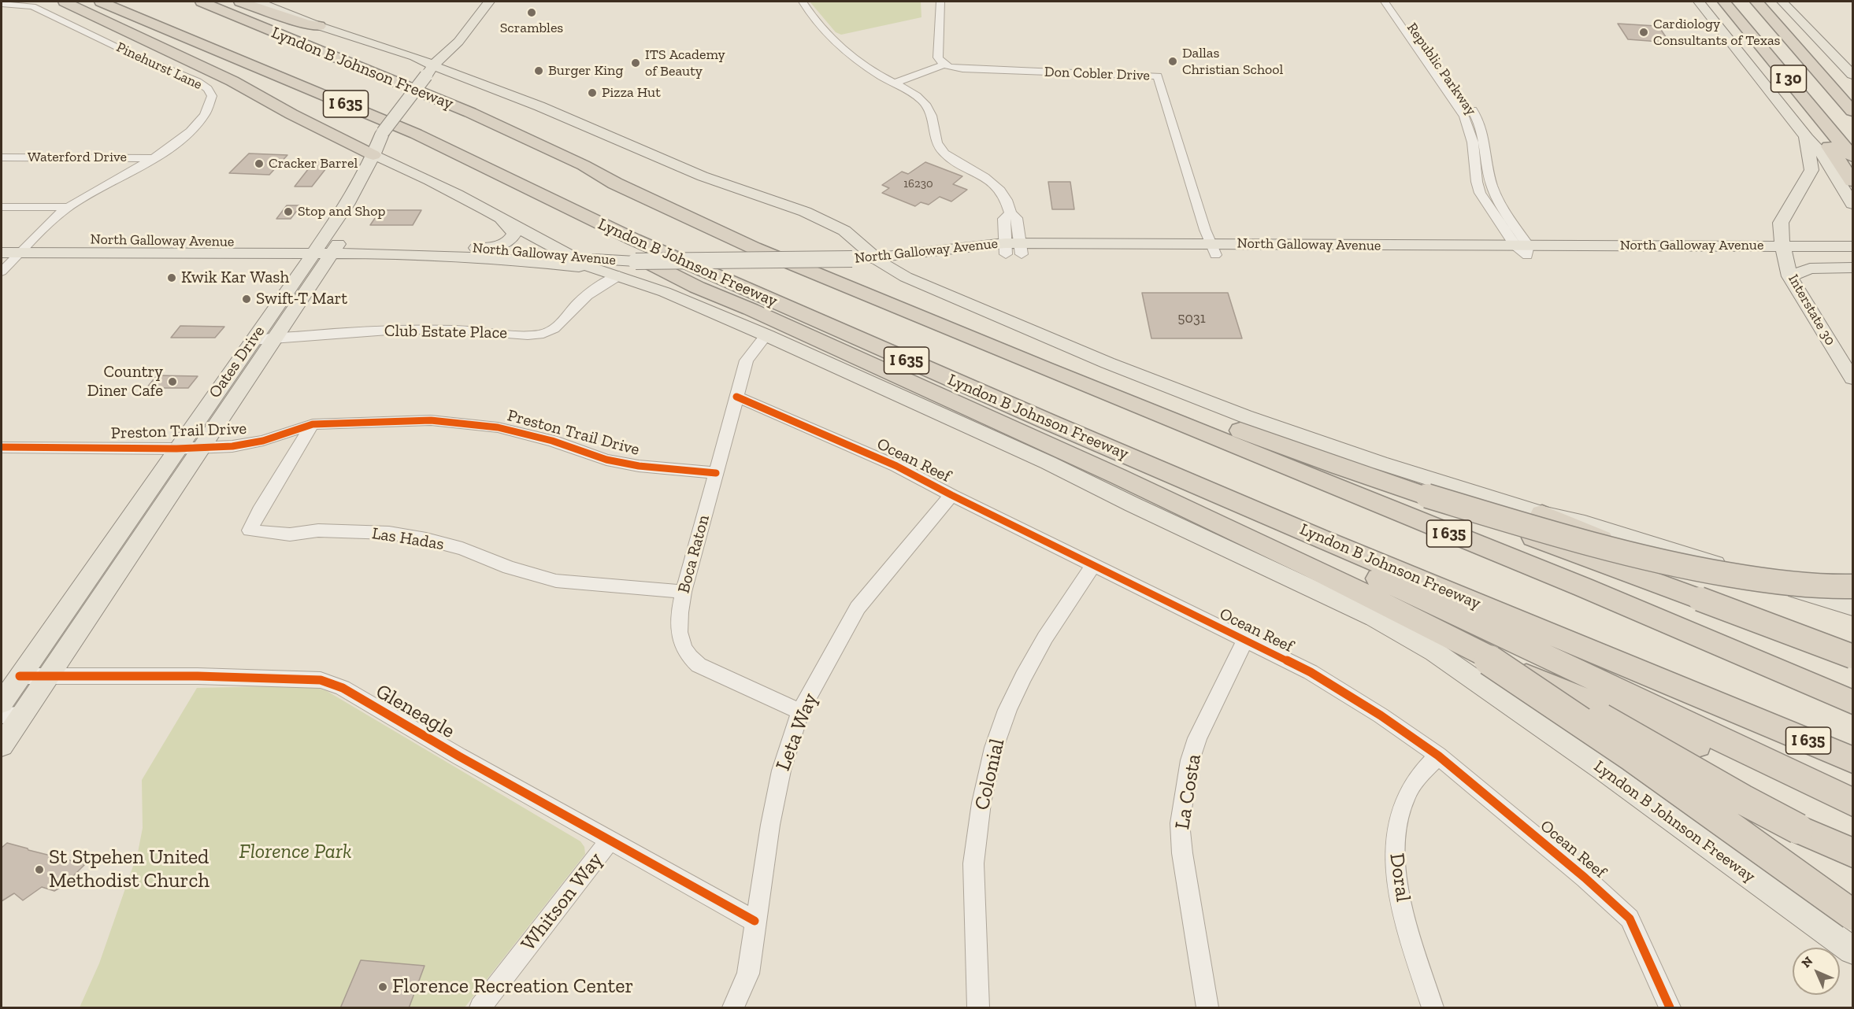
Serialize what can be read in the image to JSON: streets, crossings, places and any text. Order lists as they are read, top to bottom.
{
  "streets": {
    "highway": ["Lyndon B Johnson Freeway", "I 30", "I 635"],
    "main road": ["North Galloway Avenue", "Interstate 30", "Oates Drive"],
    "street": [
      "Pinehurst Lane",
      "Republic Parkway",
      "Don Cobler Drive",
      "Waterford Drive",
      "Club Estate Place",
      "Preston Trail Drive",
      "Ocean Reef",
      "Las Hadas",
      "Boca Raton",
      "Gleneagle",
      "Leta Way",
      "Colonial",
      "La Costa",
      "Doral",
      "Whitson Way"
    ]
  },
  "crossings": [
    ["Pinehurst Lane", "Waterford Drive"],
    ["Pinehurst Lane", "North Galloway Avenue"],
    ["Lyndon B Johnson Freeway", "North Galloway Avenue"],
    ["Lyndon B Johnson Freeway", "Club Estate Place"],
    ["Lyndon B Johnson Freeway", "Oates Drive"],
    ["Lyndon B Johnson Freeway", "Boca Raton"],
    ["Republic Parkway", "North Galloway Avenue"],
    ["Don Cobler Drive", "North Galloway Avenue"],
    ["North Galloway Avenue", "Interstate 30"],
    ["North Galloway Avenue", "Oates Drive"],
    ["Club Estate Place", "Oates Drive"],
    ["Oates Drive", "Preston Trail Drive"],
    ["Oates Drive", "Gleneagle"],
    ["Preston Trail Drive", "Las Hadas"],
    ["Preston Trail Drive", "Boca Raton"],
    ["Ocean Reef", "Boca Raton"],
    ["Ocean Reef", "Leta Way"],
    ["Ocean Reef", "Colonial"],
    ["Ocean Reef", "La Costa"],
    ["Ocean Reef", "Doral"],
    ["Las Hadas", "Boca Raton"],
    ["Boca Raton", "Leta Way"],
    ["Gleneagle", "Leta Way"],
    ["Gleneagle", "Whitson Way"]
  ],
  "parks": ["Florence Park"],
  "places": [
    "Scrambles",
    "Cardiology Consultants of Texas",
    "Dallas Christian School",
    "ITS Academy of Beauty",
    "Burger King",
    "Pizza Hut",
    "Cracker Barrel",
    "Stop and Shop",
    "Kwik Kar Wash",
    "Swift-T Mart",
    "Country Diner Cafe",
    "St Stpehen United Methodist Church",
    "Florence Recreation Center"
  ],
  "house_numbers": ["16230", "5031"],
  "north": "top left"
}
